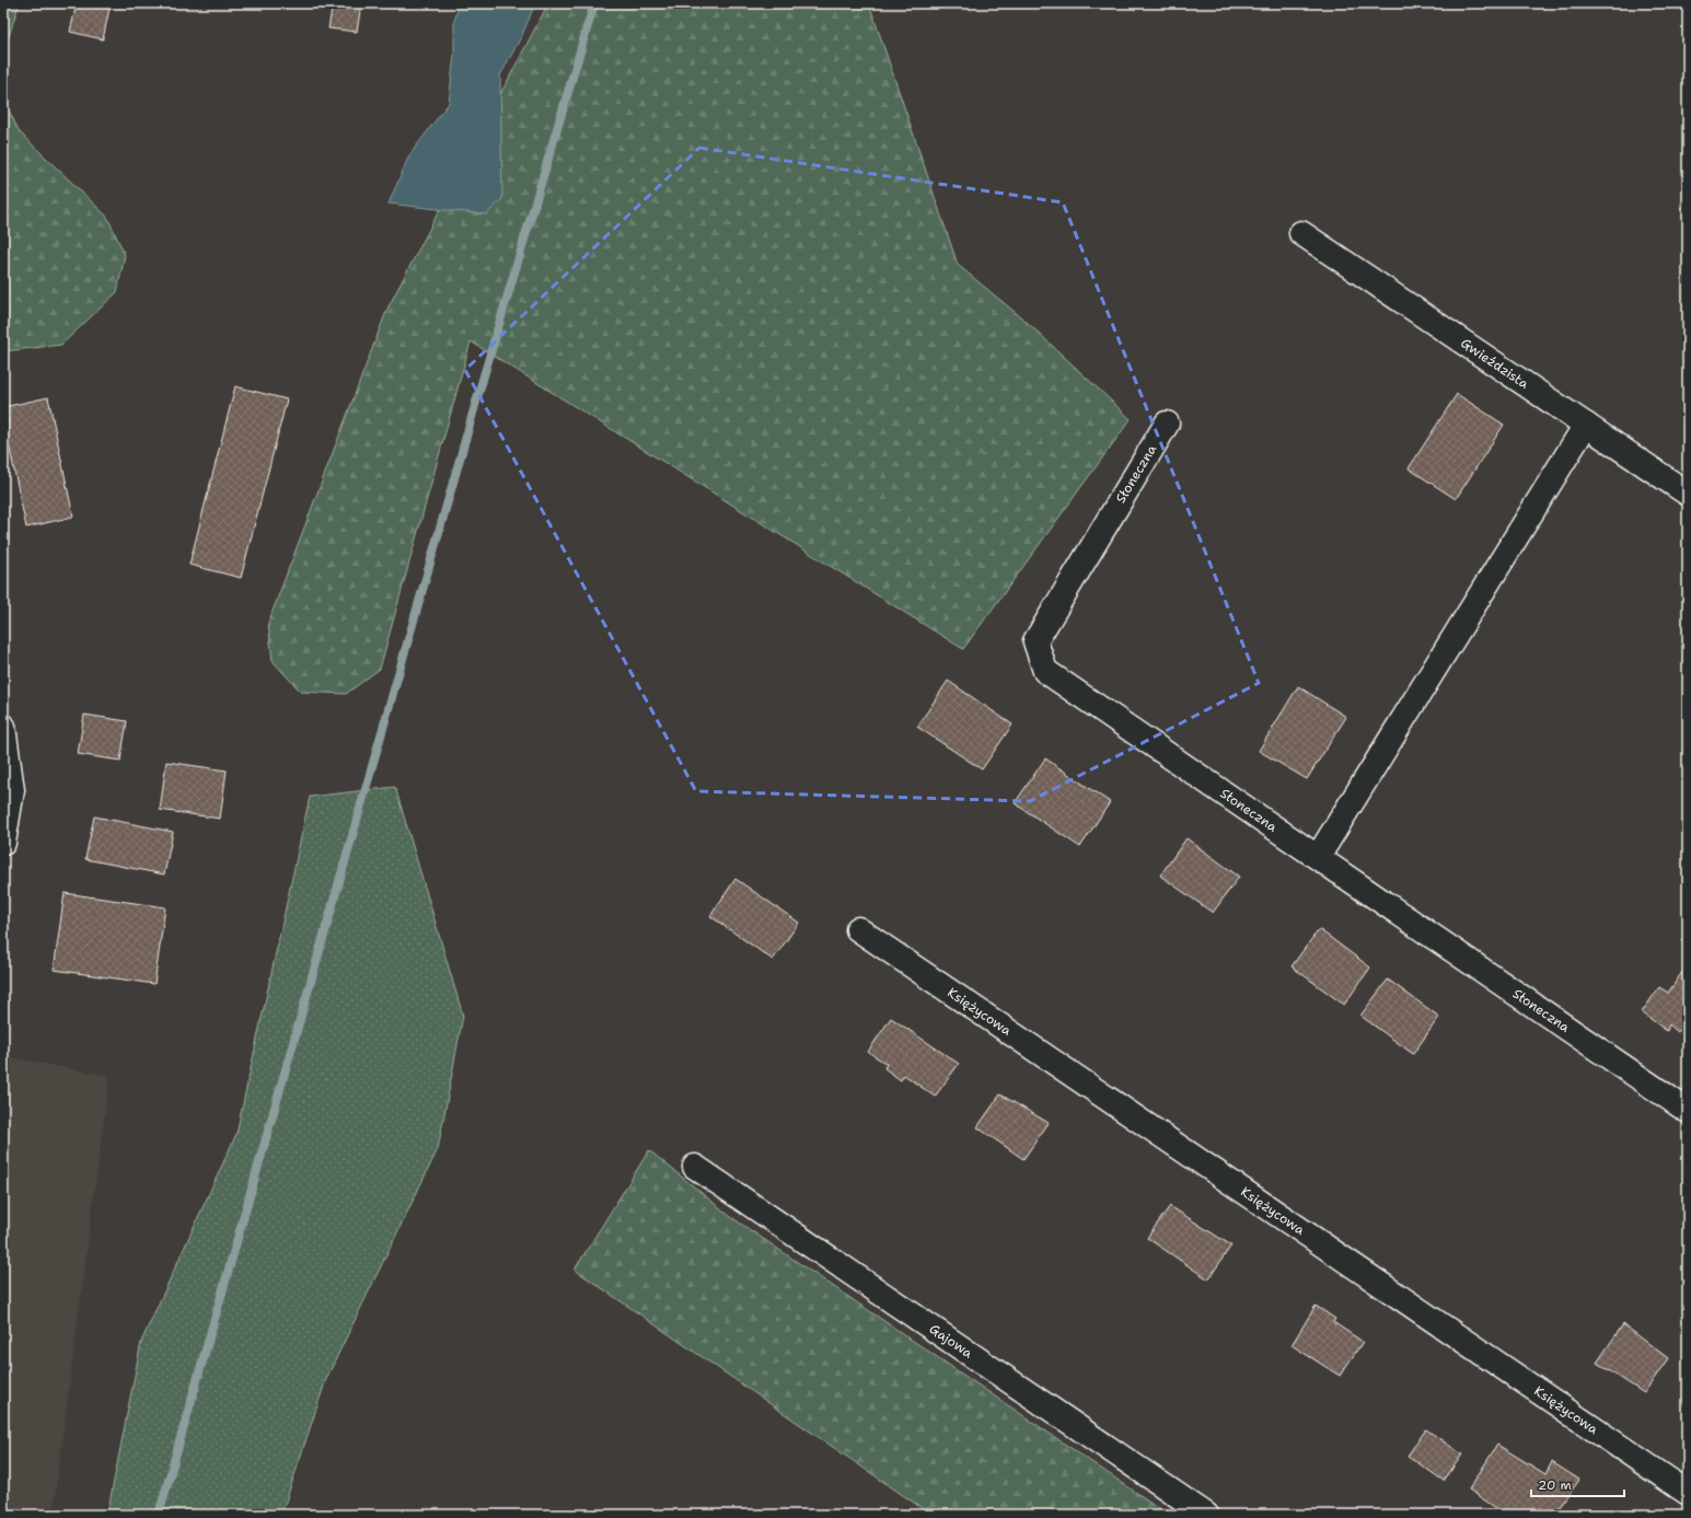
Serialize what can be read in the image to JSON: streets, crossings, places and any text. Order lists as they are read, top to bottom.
{
  "streets": {
    "street": [
      "Gwieździsta",
      "Słoneczna",
      "Księżycowa",
      "Gajowa"
    ]
  },
  "scale_bar": "20 m"
}
